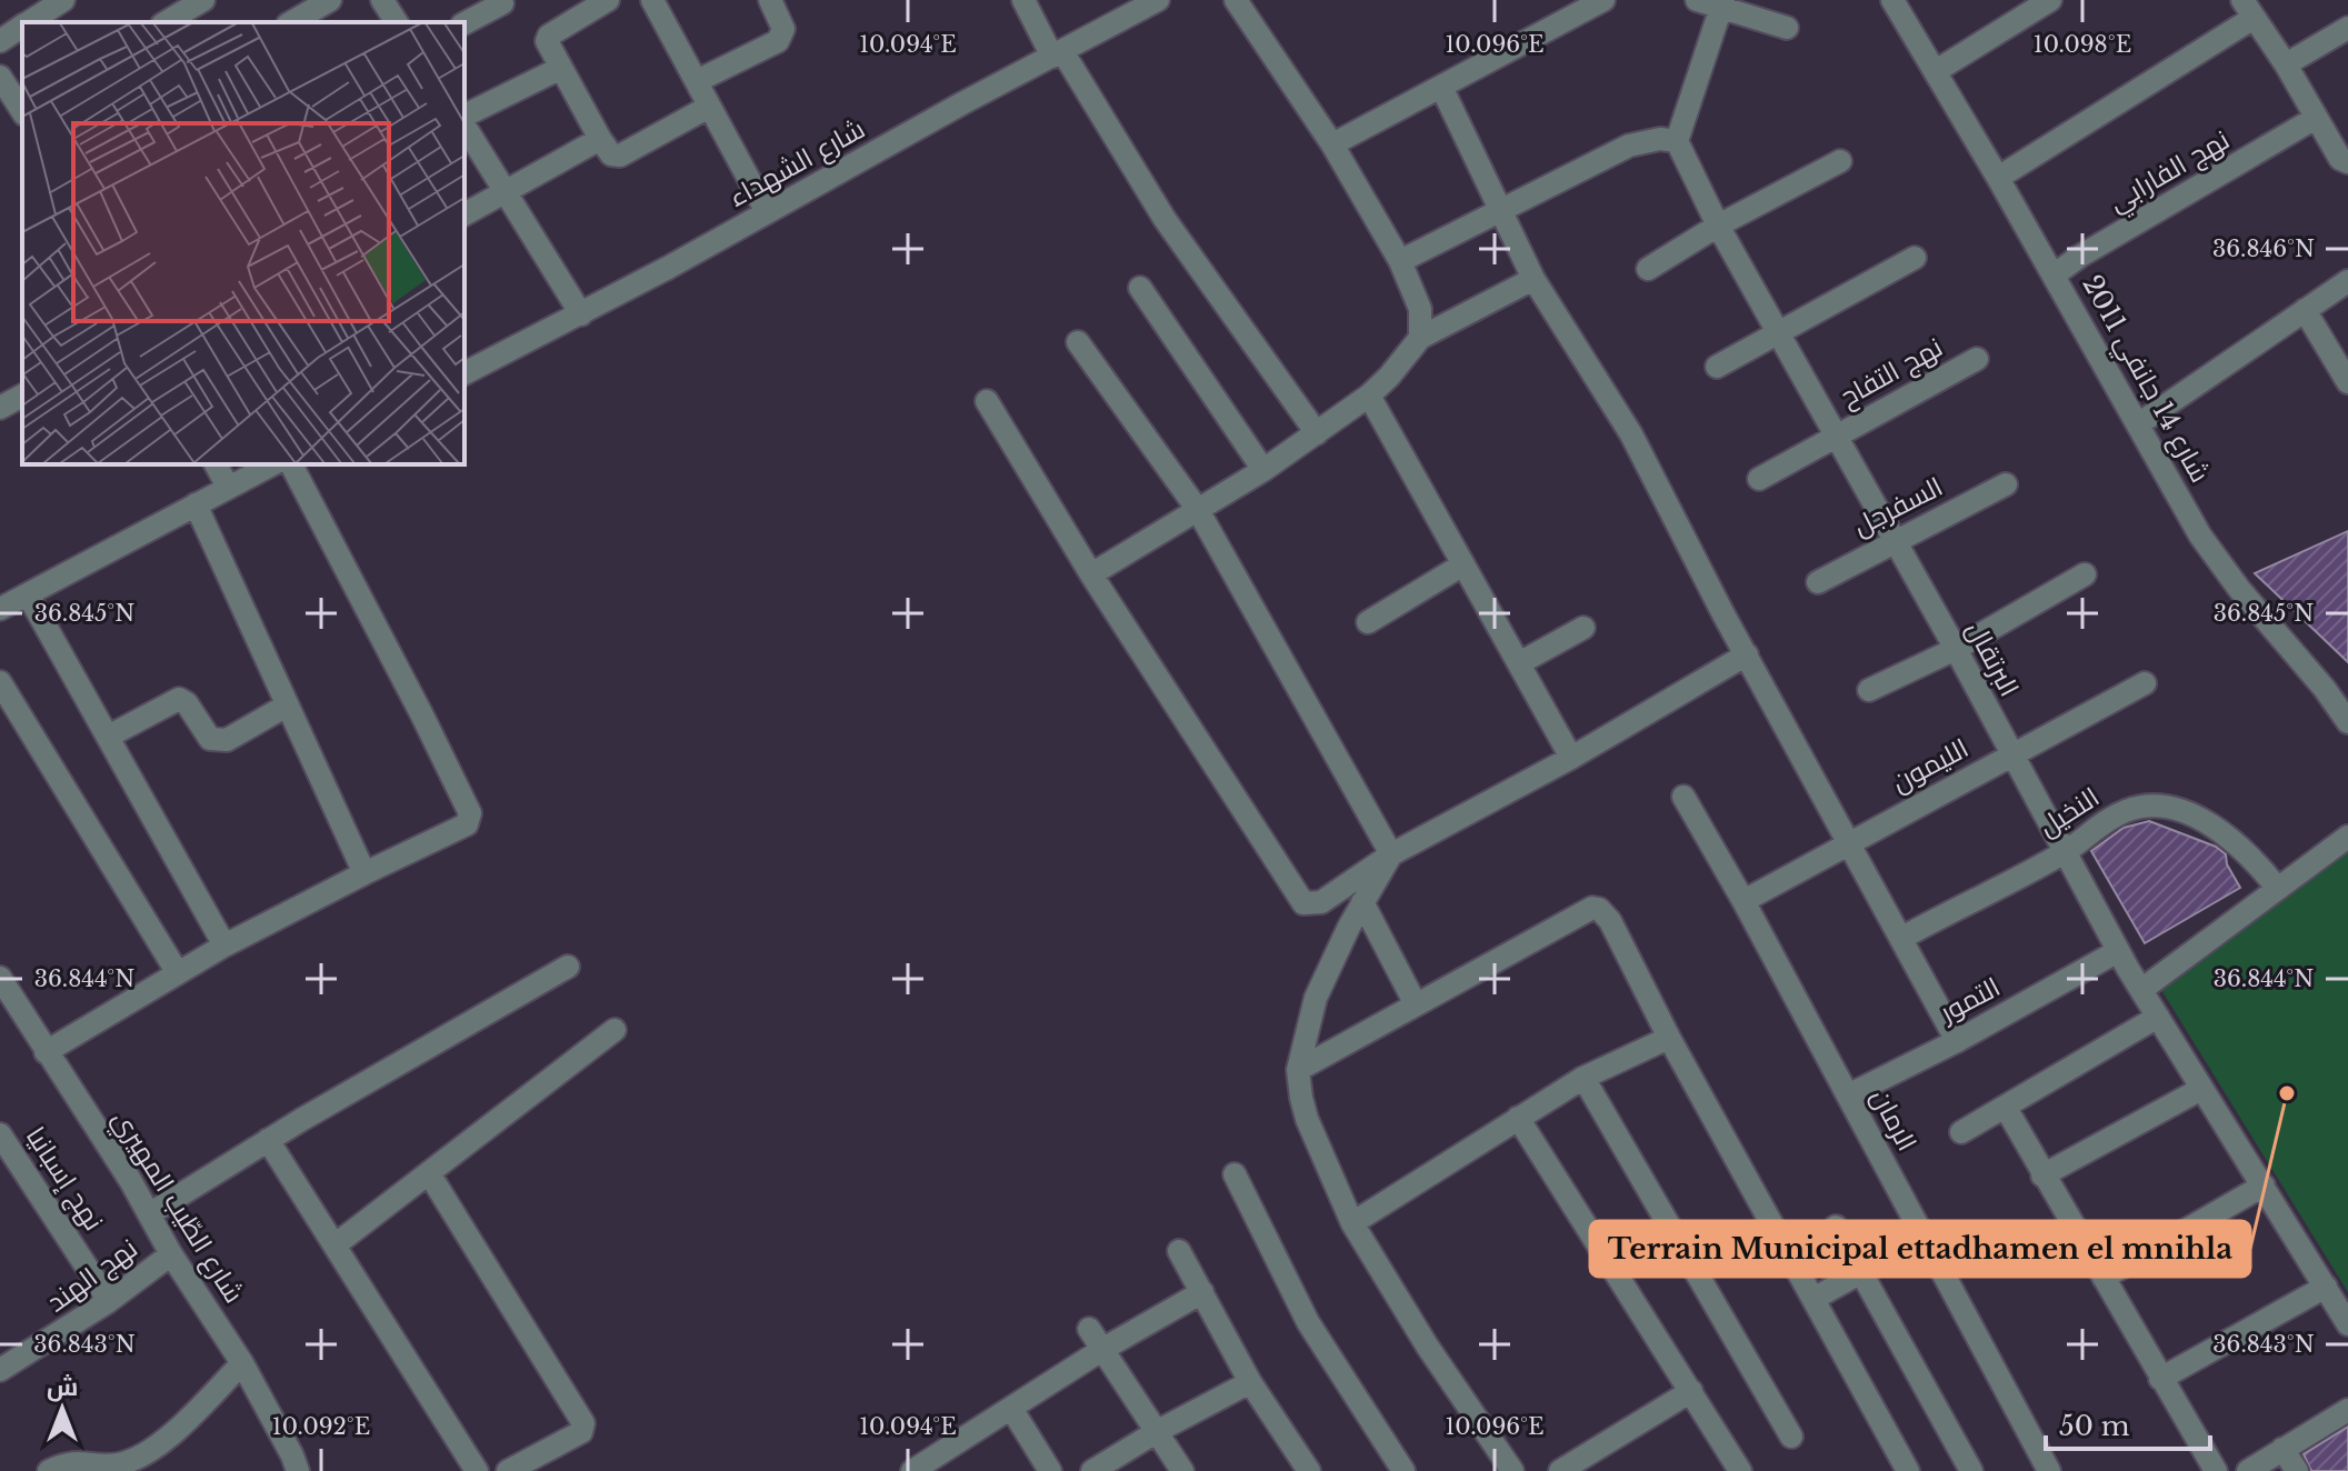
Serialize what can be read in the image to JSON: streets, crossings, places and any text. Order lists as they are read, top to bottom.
{
  "streets": {
    "street": [
      "شارع الشهداء",
      "نهج الفارابي",
      "نهج التفاح",
      "شارع 14 جانفي 2011",
      "السفرجل",
      "البرتقال",
      "الليمون",
      "النخيل",
      "التمور",
      "الرمان",
      "نهج إسبانيا",
      "شارع الطّيب المهيري",
      "نهج الهند"
    ]
  },
  "crossings": [
    ["نهج الفارابي", "شارع 14 جانفي 2011"],
    ["نهج التفاح", "البرتقال"],
    ["السفرجل", "البرتقال"],
    ["البرتقال", "الليمون"],
    ["البرتقال", "النخيل"],
    ["البرتقال", "التمور"],
    ["الليمون", "الرمان"],
    ["التمور", "الرمان"],
    ["نهج إسبانيا", "نهج الهند"],
    ["شارع الطّيب المهيري", "نهج الهند"]
  ],
  "places": ["Terrain Municipal ettadhamen el mnihla"],
  "scale_bar": "50 m",
  "north": "top",
  "coordinates": [
    "10.094°E",
    "10.096°E",
    "10.098°E",
    "36.846°N",
    "36.845°N",
    "36.844°N",
    "36.843°N",
    "10.092°E"
  ]
}
